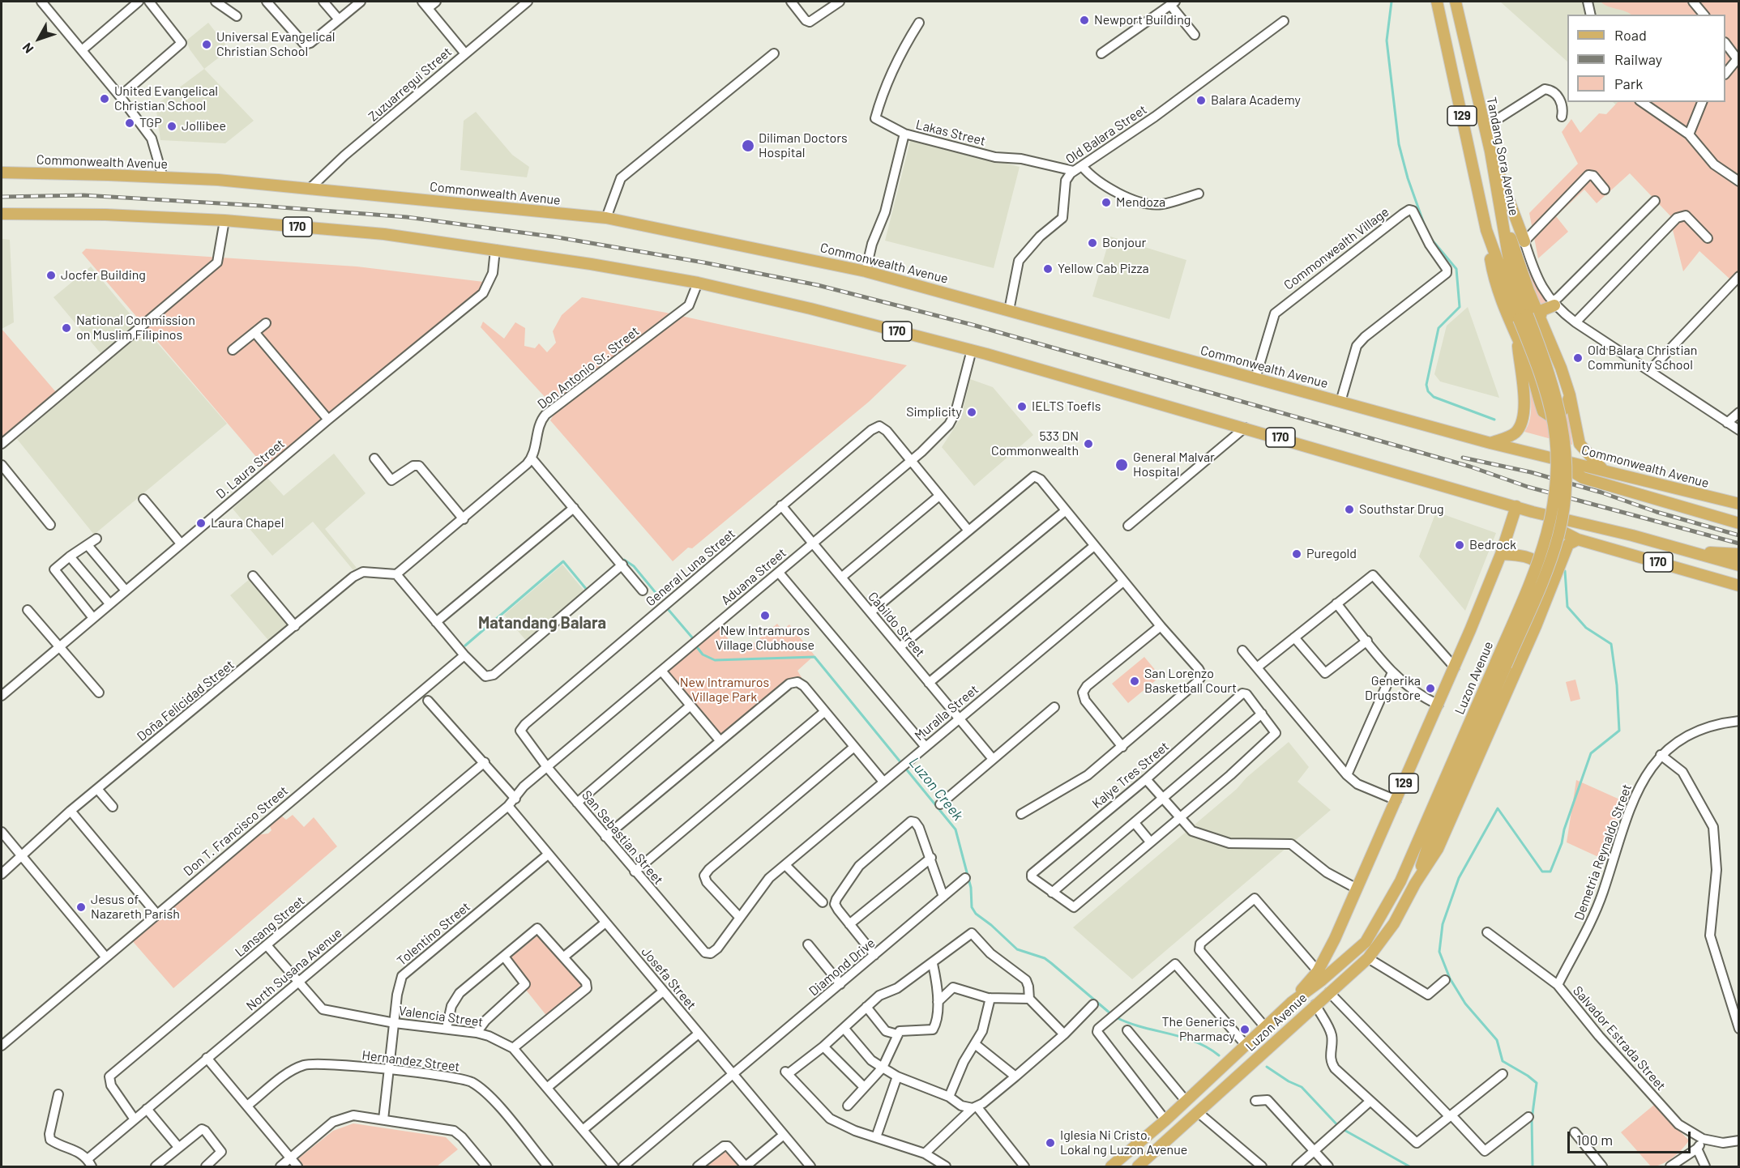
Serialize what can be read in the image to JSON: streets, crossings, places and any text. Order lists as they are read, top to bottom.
{
  "streets": {
    "main road": [
      "129",
      "Tandang Sora Avenue",
      "Commonwealth Avenue",
      "170",
      "Luzon Avenue"
    ],
    "street": [
      "Zuzuarregui Street",
      "Lakas Street",
      "Old Balara Street",
      "Commonwealth Village",
      "Don Antonio Sr. Street",
      "D. Laura Street",
      "General Luna Street",
      "Aduana Street",
      "Cabildo Street",
      "Doña Felicidad Street",
      "Muralla Street",
      "Kalye Tres Street",
      "Don T. Francisco Street",
      "San Sebastian Street",
      "Demetria Reynaldo Street",
      "Lansang Street",
      "Tolentino Street",
      "Diamond Drive",
      "North Susana Avenue",
      "Josefa Street",
      "Valencia Street",
      "Salvador Estrada Street",
      "Hernandez Street"
    ]
  },
  "crossings": [
    ["Zuzuarregui Street", "Commonwealth Avenue"],
    ["129", "Tandang Sora Avenue"],
    ["129", "Luzon Avenue"],
    ["Lakas Street", "Old Balara Street"],
    ["Lakas Street", "Commonwealth Avenue"],
    ["Old Balara Street", "Commonwealth Avenue"],
    ["Tandang Sora Avenue", "Luzon Avenue"],
    ["Commonwealth Avenue", "Commonwealth Village"],
    ["170", "Don Antonio Sr. Street"],
    ["170", "D. Laura Street"],
    ["170", "Aduana Street"],
    ["170", "Luzon Avenue"],
    ["General Luna Street", "Aduana Street"],
    ["General Luna Street", "Cabildo Street"],
    ["General Luna Street", "San Sebastian Street"],
    ["Aduana Street", "Cabildo Street"],
    ["Aduana Street", "San Sebastian Street"],
    ["Aduana Street", "North Susana Avenue"],
    ["Cabildo Street", "Muralla Street"],
    ["Muralla Street", "San Sebastian Street"],
    ["Demetria Reynaldo Street", "Salvador Estrada Street"],
    ["Lansang Street", "North Susana Avenue"],
    ["Lansang Street", "Valencia Street"],
    ["Tolentino Street", "Josefa Street"],
    ["Tolentino Street", "Valencia Street"],
    ["Tolentino Street", "Hernandez Street"],
    ["Diamond Drive", "Josefa Street"],
    ["North Susana Avenue", "Josefa Street"],
    ["North Susana Avenue", "Valencia Street"]
  ],
  "districts": ["Matandang Balara"],
  "water": ["Luzon Creek"],
  "parks": ["New Intramuros Village Park"],
  "places": [
    "Newport Building",
    "Universal Evangelical Christian School",
    "United Evangelical Christian School",
    "Balara Academy",
    "TGP",
    "Jollibee",
    "Diliman Doctors Hospital",
    "Mendoza",
    "Bonjour",
    "Yellow Cab Pizza",
    "Jocfer Building",
    "National Commission on Muslim Filipinos",
    "Old Balara Christian Community School",
    "IELTS Toefls",
    "Simplicity",
    "533 DN Commonwealth",
    "General Malvar Hospital",
    "Southstar Drug",
    "Laura Chapel",
    "Bedrock",
    "Puregold",
    "New Intramuros Village Clubhouse",
    "San Lorenzo Basketball Court",
    "Generika Drugstore",
    "Jesus of Nazareth Parish",
    "The Generics Pharmacy",
    "Iglesia Ni Cristo, Lokal ng Luzon Avenue"
  ],
  "legend": ["Road", "Railway", "Park"],
  "scale_bar": "100 m",
  "north": "bottom left"
}
